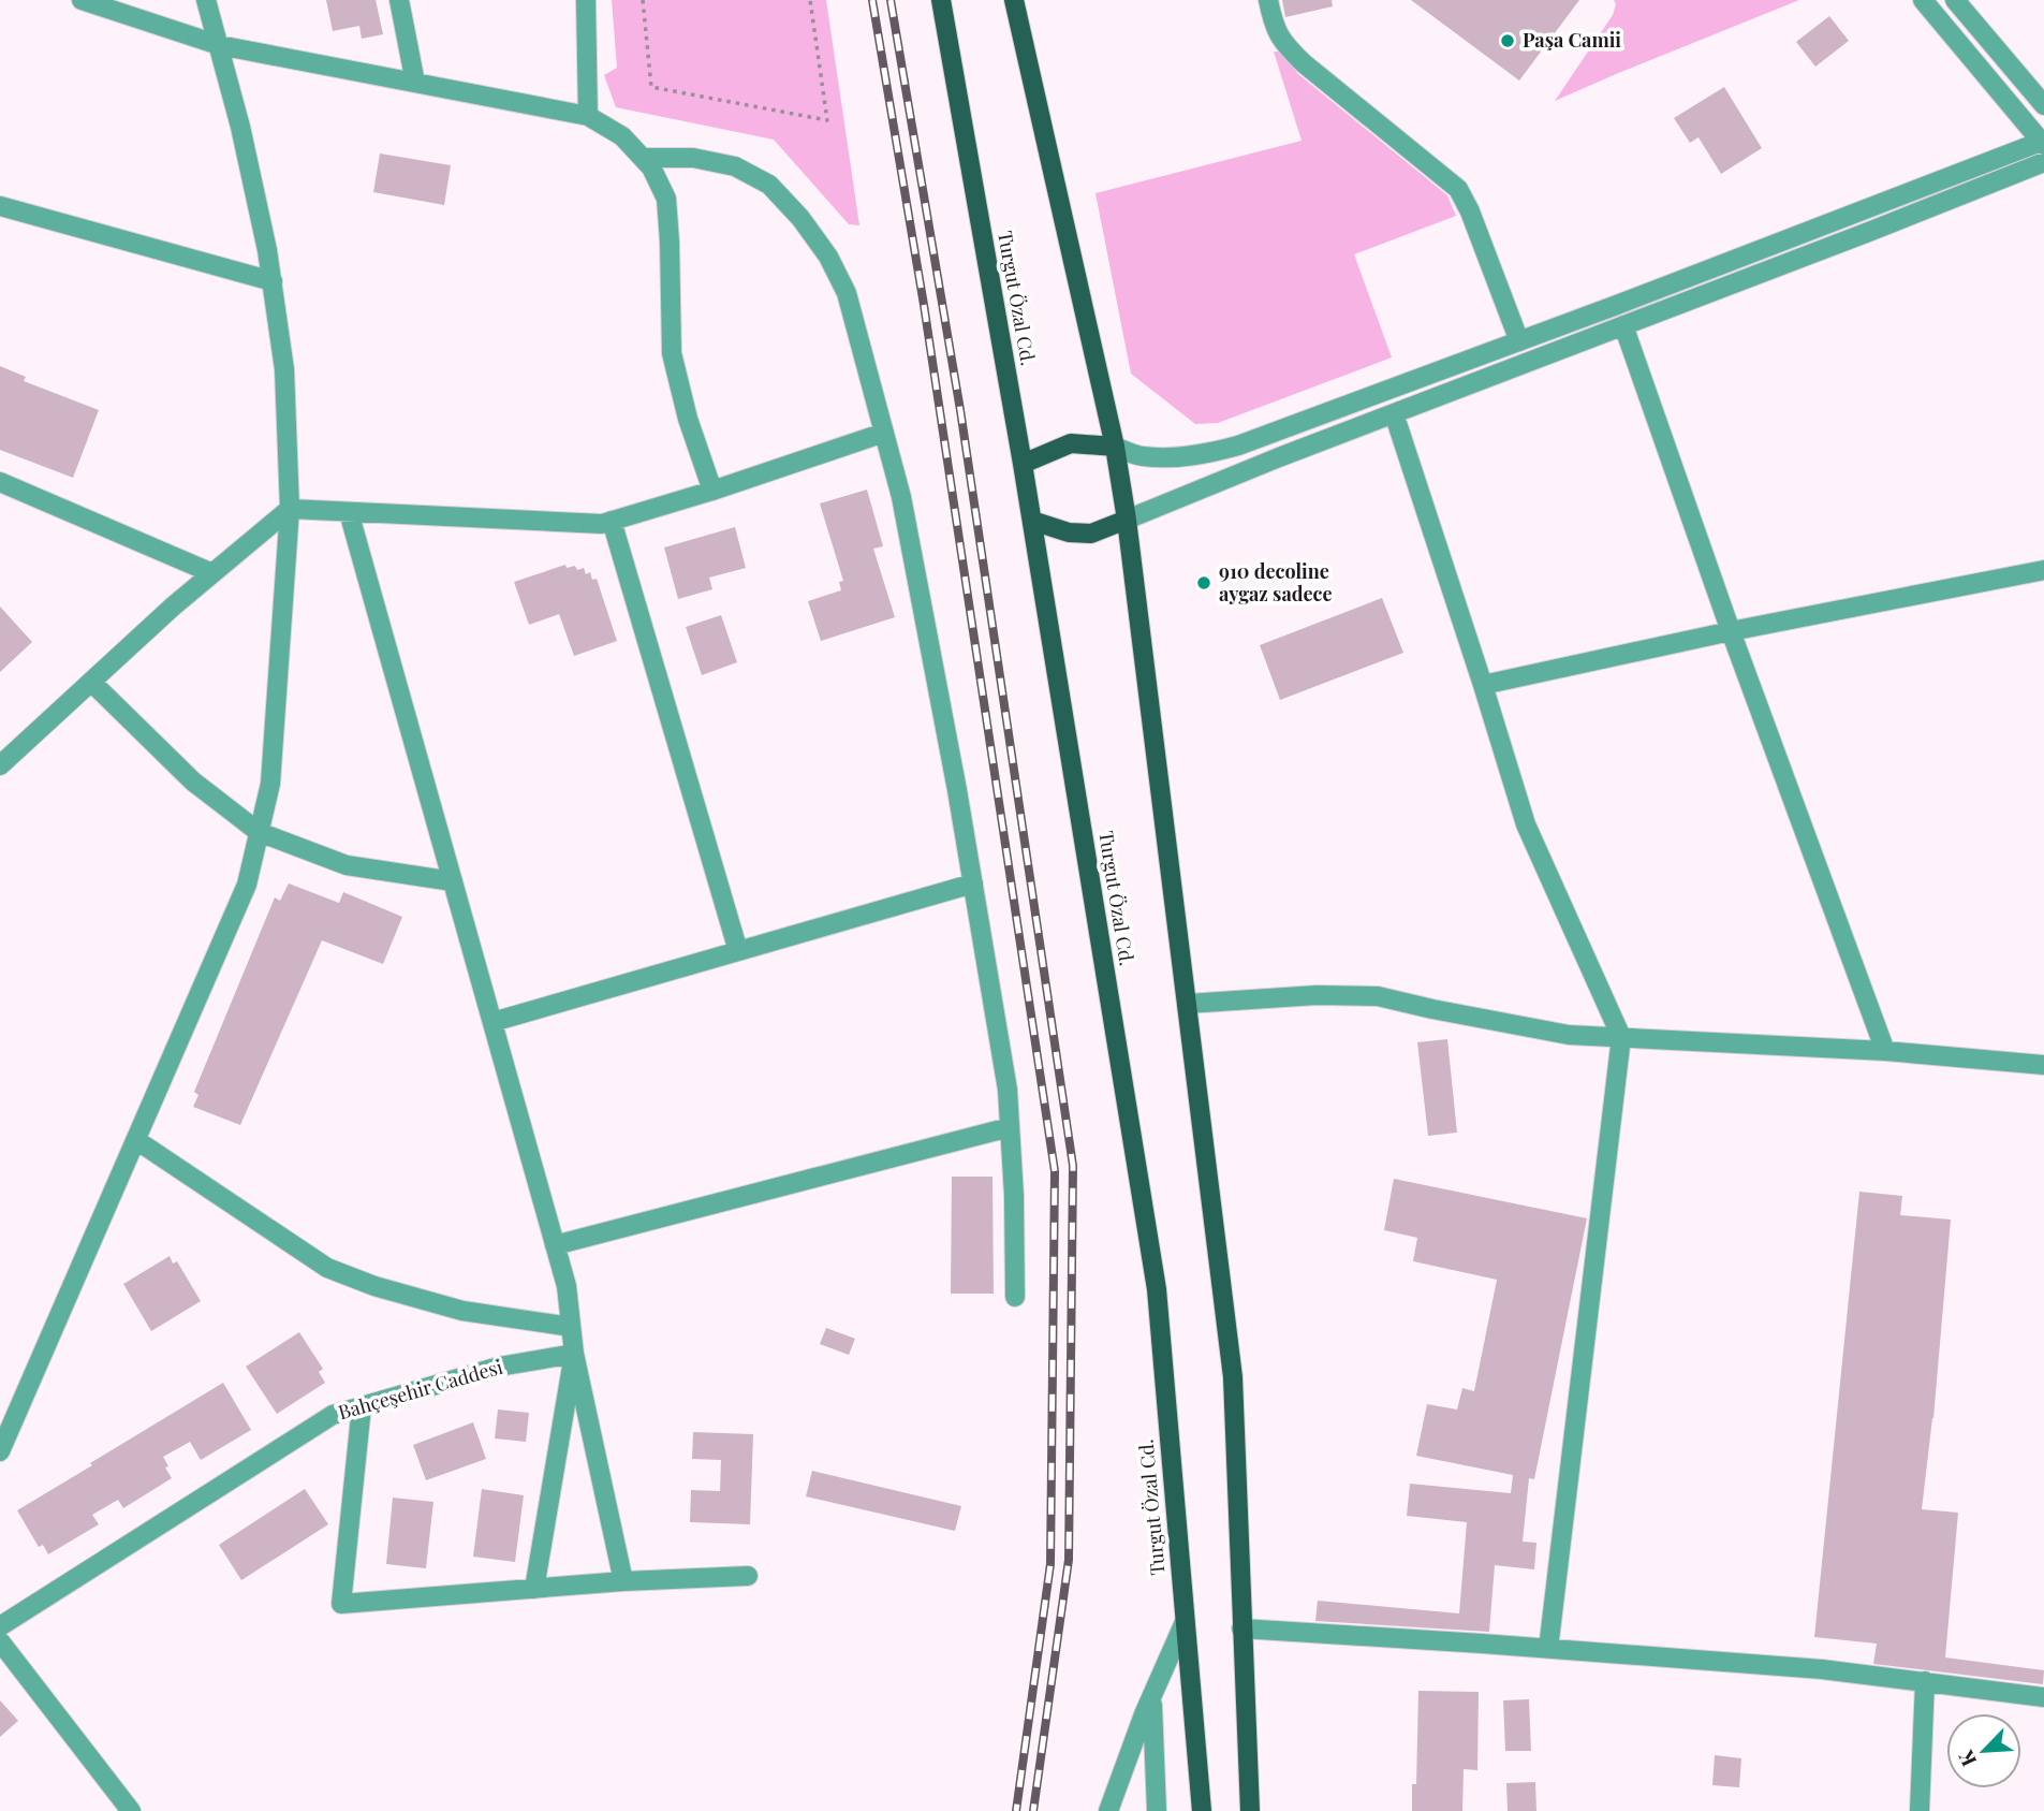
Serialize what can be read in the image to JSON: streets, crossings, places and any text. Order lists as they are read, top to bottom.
{
  "streets": {
    "main road": ["Turgut Özal Cd."],
    "street": ["Bahçeşehir Caddesi"]
  },
  "places": ["Paşa Camii", "910 decoline aygaz sadece"],
  "north": "bottom left"
}
